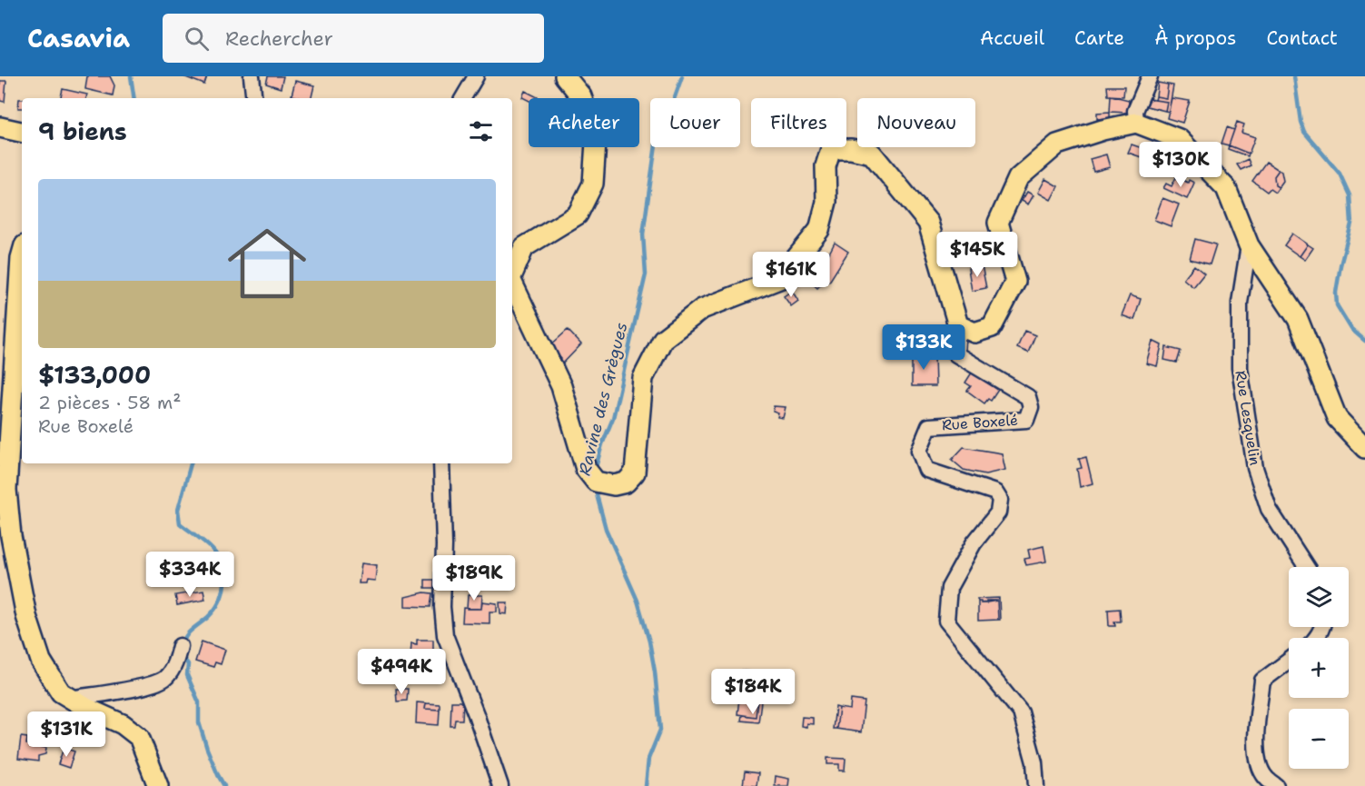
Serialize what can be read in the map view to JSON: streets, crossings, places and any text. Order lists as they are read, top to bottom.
{
  "streets": {
    "street": ["Rue Lesquelin", "Rue Boxelé"]
  },
  "water": ["Ravine des Grègues"],
  "page": {
    "header": "Casavia",
    "search": "Rechercher",
    "nav": [
      "Accueil",
      "Carte",
      "À propos",
      "Contact"
    ],
    "chip": [
      "Acheter",
      "Louer",
      "Filtres",
      "Nouveau"
    ],
    "heading": "9 biens",
    "price": [
      "$130K",
      "$145K",
      "$161K",
      "$133K",
      "$334K",
      "$189K",
      "$494K",
      "$184K",
      "$131K"
    ],
    "list": [
      {
        "name": "$133,000",
        "note": "2 pièces · 58 m² · Rue Boxelé"
      }
    ],
    "map_buttons": ["+", "−"]
  }
}
